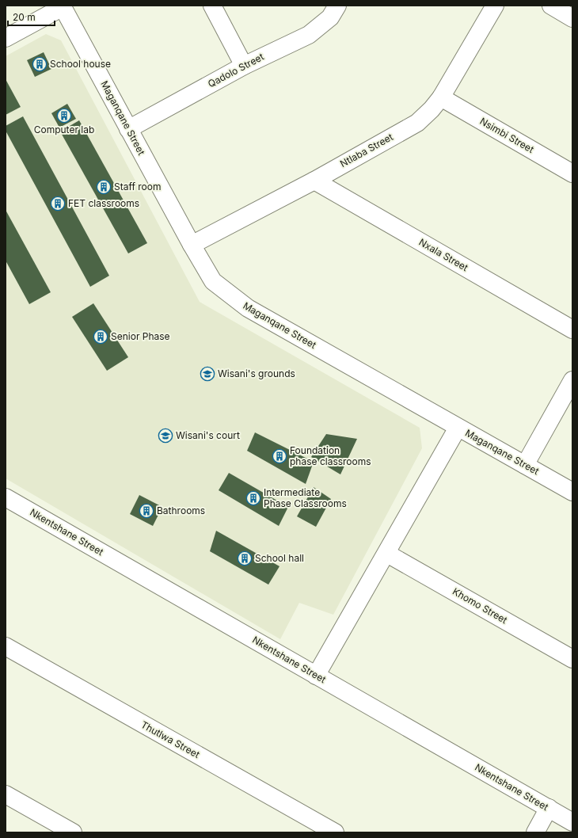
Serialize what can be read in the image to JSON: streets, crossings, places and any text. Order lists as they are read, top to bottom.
{
  "streets": {
    "street": [
      "Qadolo Street",
      "Maganqane Street",
      "Nsimbi Street",
      "Ntlaba Street",
      "Nxala Street",
      "Nkentshane Street",
      "Khomo Street",
      "Thutlwa Street"
    ]
  },
  "crossings": [
    ["Qadolo Street", "Maganqane Street"],
    ["Maganqane Street", "Ntlaba Street"],
    ["Nsimbi Street", "Ntlaba Street"],
    ["Ntlaba Street", "Nxala Street"]
  ],
  "places": {
    "building": [
      "School house",
      "Computer lab",
      "Staff room",
      "FET classrooms",
      "Senior Phase",
      "Foundation phase classrooms",
      "Intermediate Phase Classrooms",
      "Bathrooms",
      "School hall"
    ],
    "school or university": ["Wisani's grounds", "Wisani's court"]
  },
  "scale_bar": "20 m"
}
